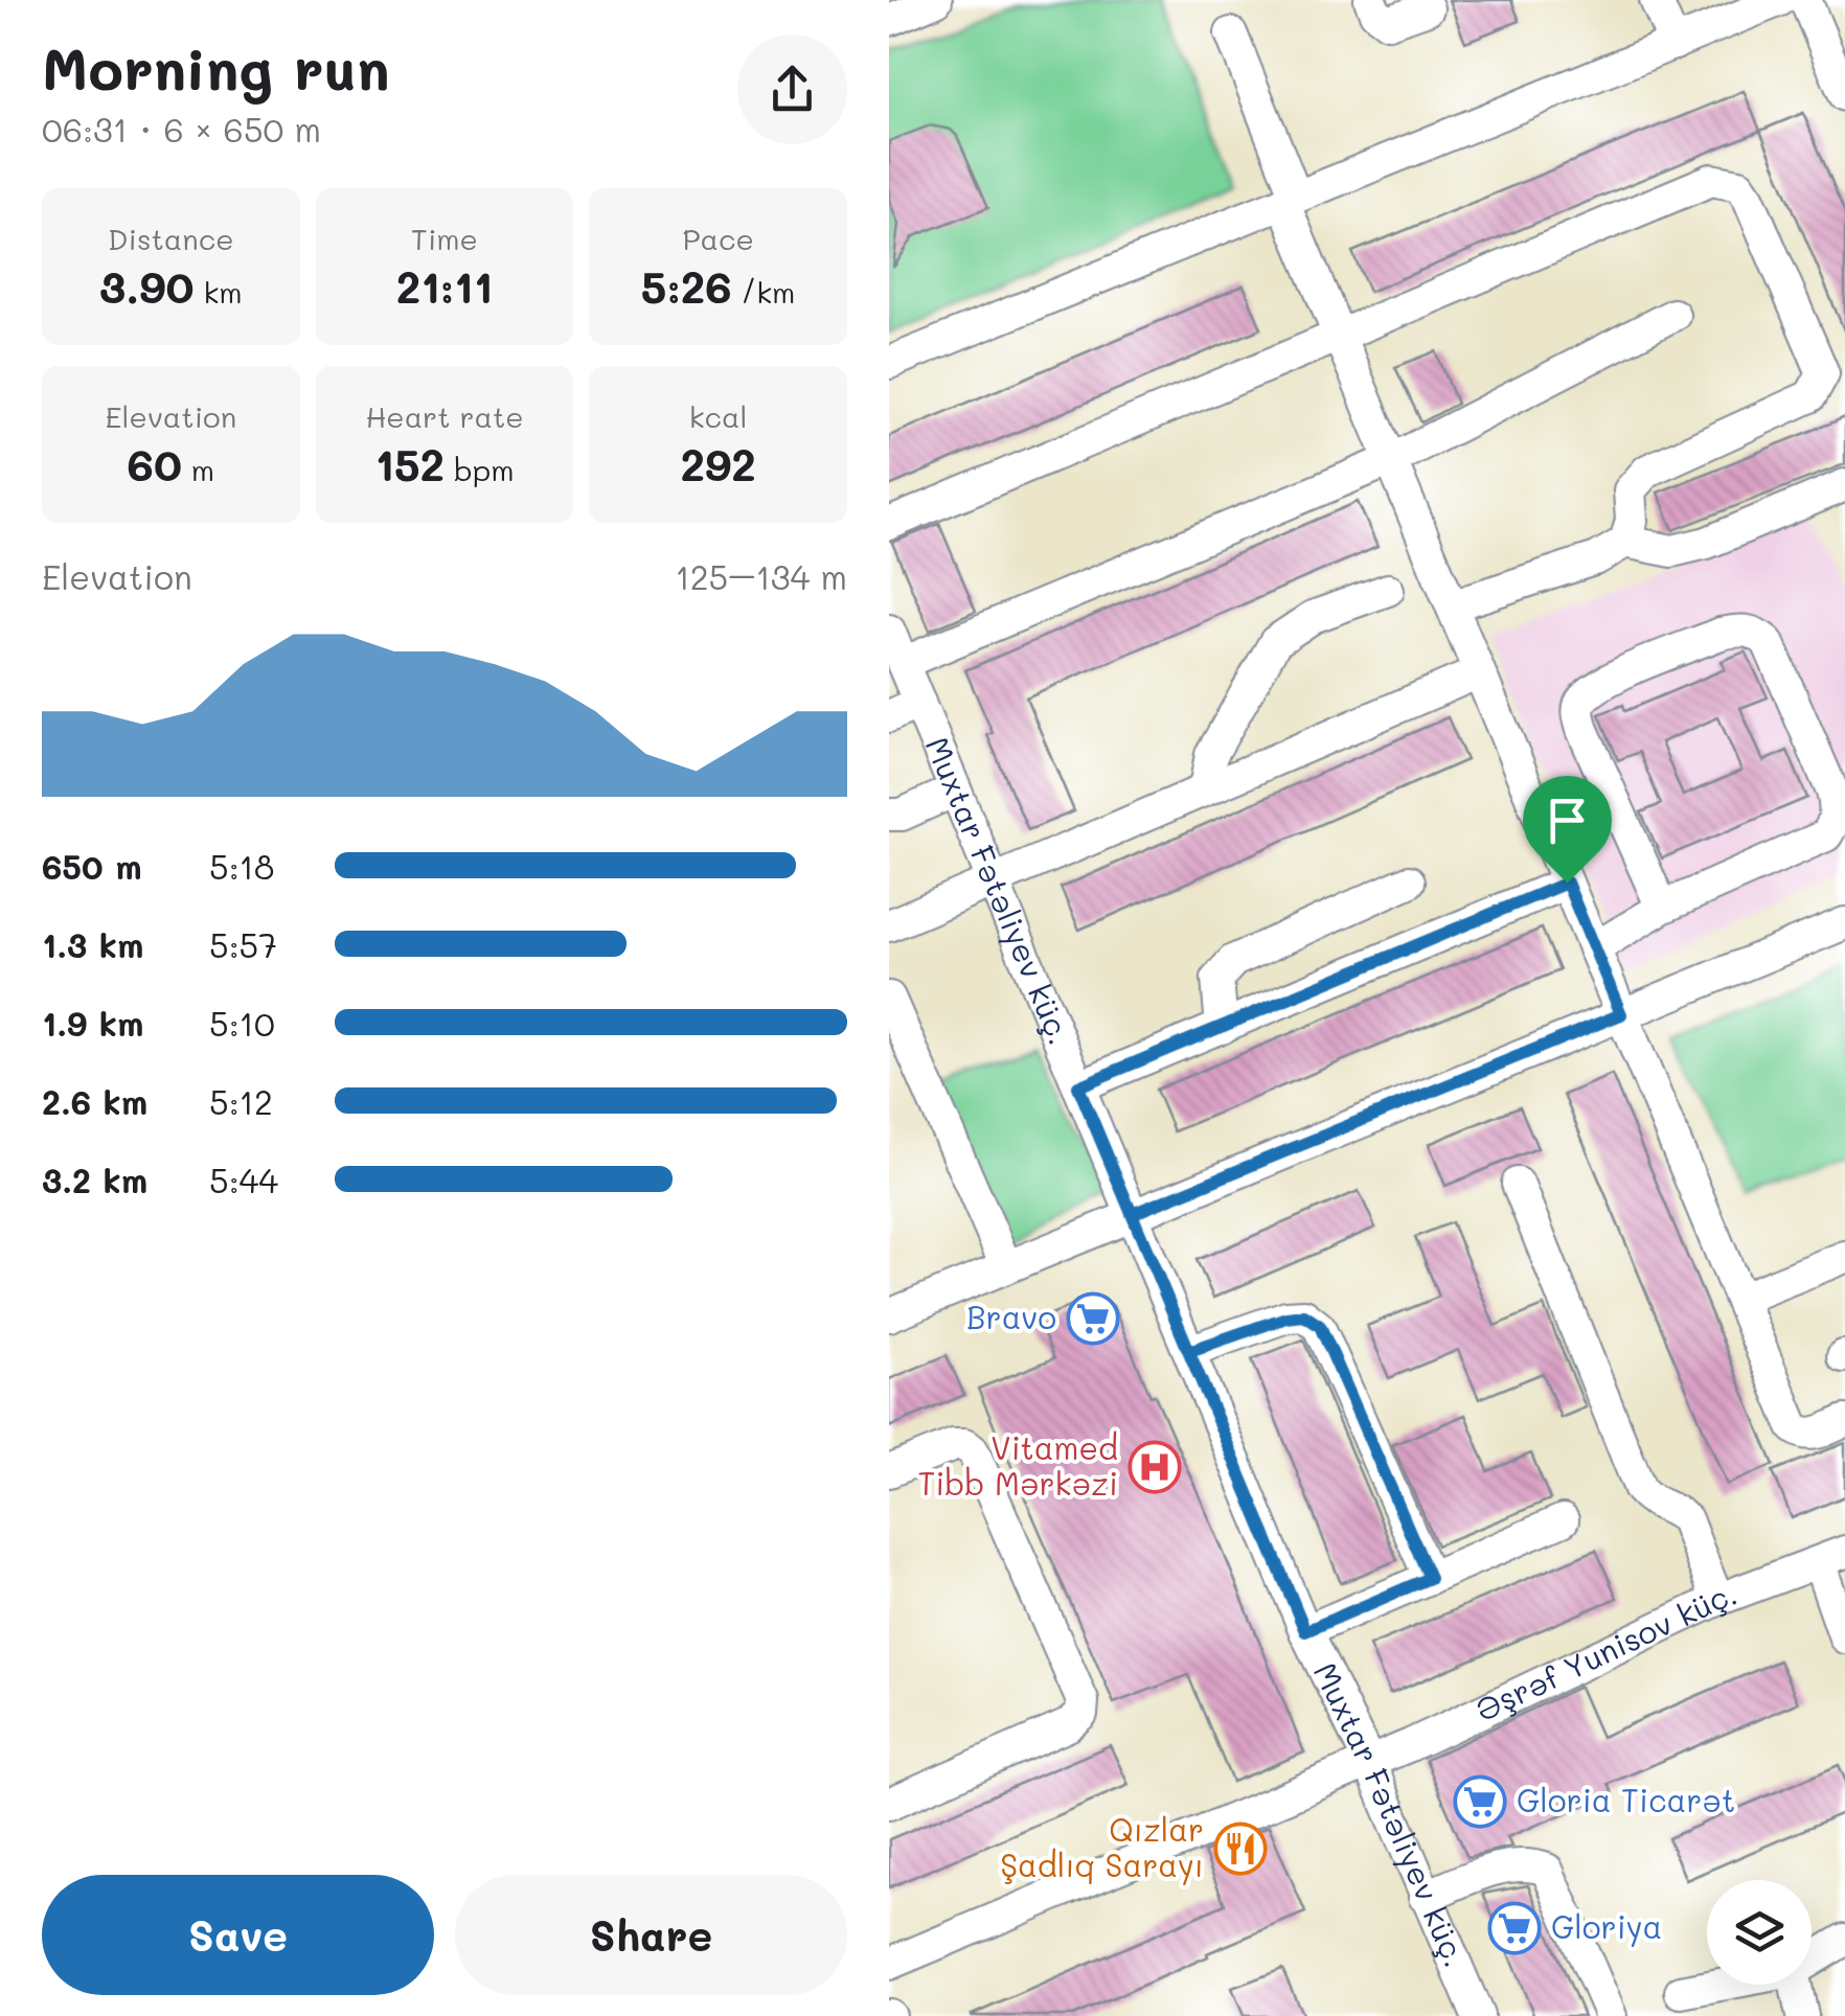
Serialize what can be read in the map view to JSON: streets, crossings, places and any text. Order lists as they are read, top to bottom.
{
  "streets": {
    "street": ["Muxtar Fətəliyev küç.", "Əşrəf Yunisov küç."]
  },
  "crossings": [
    ["Muxtar Fətəliyev küç.", "Əşrəf Yunisov küç."]
  ],
  "places": {
    "supermarket": ["Bravo", "Gloria Ticarət", "Gloriya"],
    "hospital": ["Vitamed Tibb Mərkəzi"],
    "restaurant": ["Qızlar Şadlıq Sarayı"]
  },
  "page": {
    "heading": ["Morning run", "06:31 · 6 × 650 m"],
    "stats": [
      ["Distance", "3.90 km"],
      ["Time", "21:11"],
      ["Pace", "5:26 /km"],
      ["Elevation", "60 m"],
      ["Heart rate", "152 bpm"],
      ["kcal", "292"]
    ],
    "chart": ["Elevation", "125–134 m"],
    "list": [
      {
        "name": "650 m",
        "note": "5:18"
      },
      {
        "name": "1.3 km",
        "note": "5:57"
      },
      {
        "name": "1.9 km",
        "note": "5:10"
      },
      {
        "name": "2.6 km",
        "note": "5:12"
      },
      {
        "name": "3.2 km",
        "note": "5:44"
      }
    ],
    "buttons": ["Save", "Share"]
  }
}
